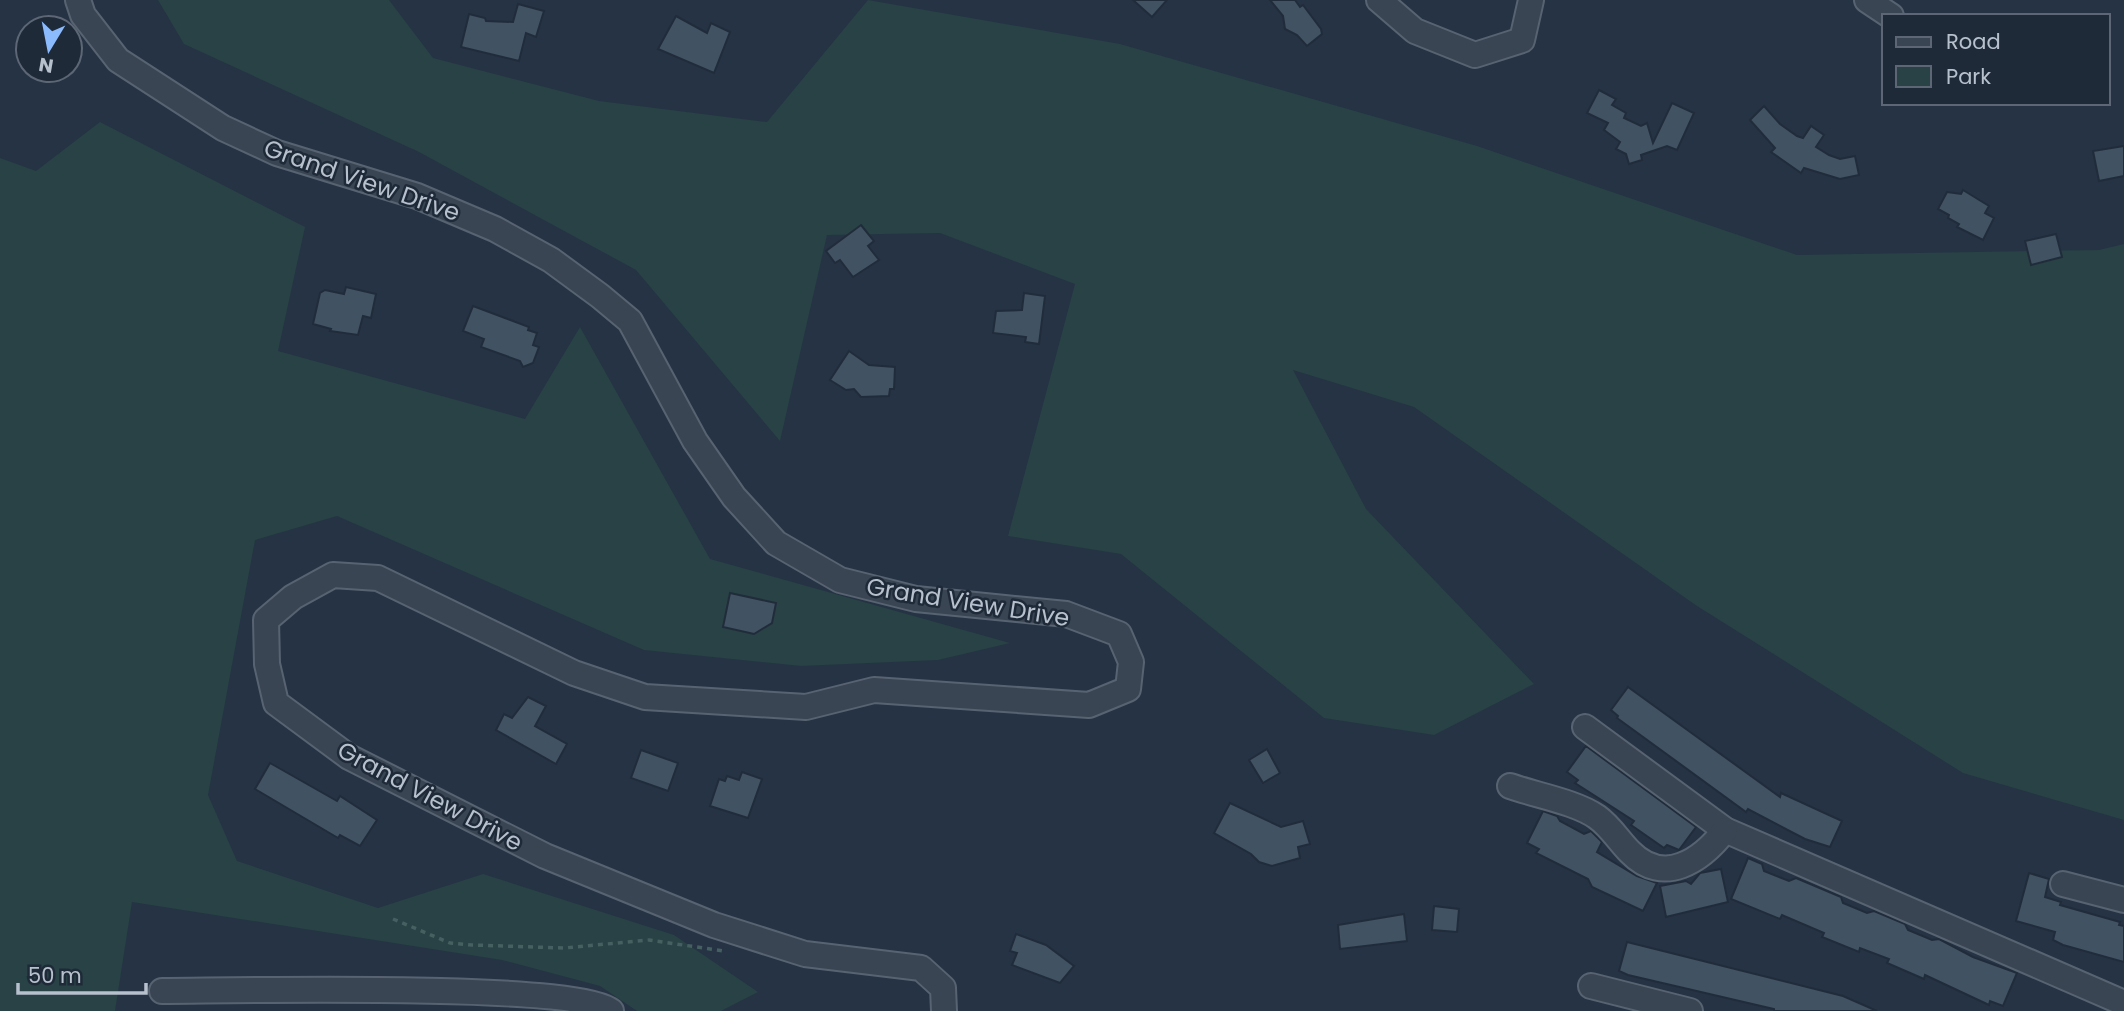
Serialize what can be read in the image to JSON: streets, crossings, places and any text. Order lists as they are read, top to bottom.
{
  "streets": {
    "street": ["Grand View Drive"]
  },
  "legend": ["Road", "Park"],
  "scale_bar": "50 m",
  "north": "bottom"
}
